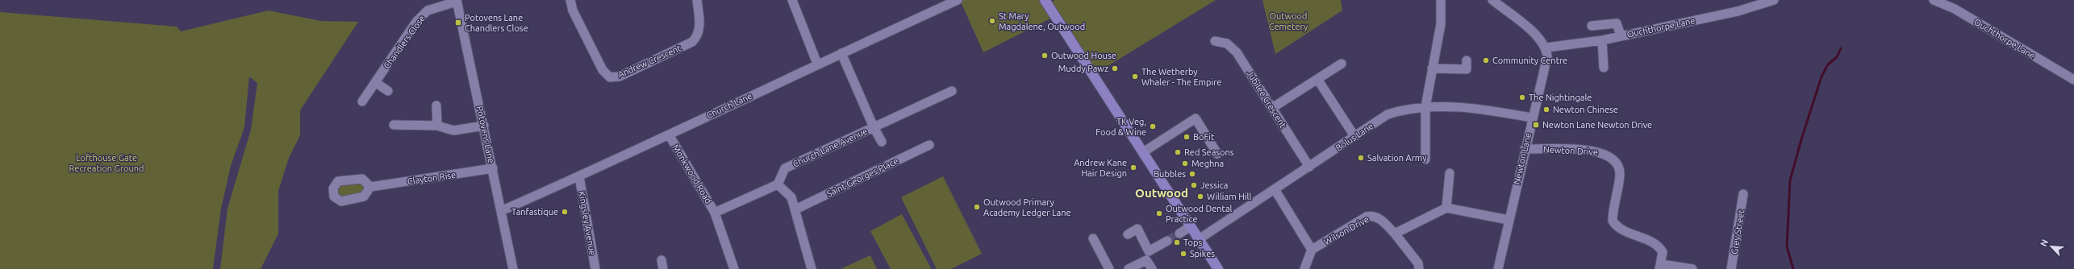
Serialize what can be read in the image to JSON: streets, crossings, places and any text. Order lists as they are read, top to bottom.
{
  "streets": {
    "street": [
      "Ouchthorpe Lane",
      "Chandlers Close",
      "Andrew Crescent",
      "Jubilee Crescent",
      "Church Lane",
      "Potovens Lane",
      "Bolus Lane",
      "Church Lane Avenue",
      "Newton Drive",
      "Newton Lane",
      "Monkwood Road",
      "Saint Georges Place",
      "Clayton Rise",
      "Kingsley Avenue",
      "Wilson Drive",
      "Grey Street"
    ]
  },
  "crossings": [
    ["Ouchthorpe Lane", "Newton Lane"],
    ["Chandlers Close", "Potovens Lane"],
    ["Jubilee Crescent", "Bolus Lane"],
    ["Church Lane", "Potovens Lane"],
    ["Church Lane", "Church Lane Avenue"],
    ["Church Lane", "Monkwood Road"],
    ["Church Lane", "Kingsley Avenue"],
    ["Potovens Lane", "Clayton Rise"],
    ["Bolus Lane", "Newton Lane"],
    ["Church Lane Avenue", "Monkwood Road"],
    ["Newton Drive", "Newton Lane"]
  ],
  "districts": ["Outwood"],
  "parks": ["Outwood Cemetery", "Lofthouse Gate Recreation Ground"],
  "places": {
    "other": [
      "St Mary Magdalene, Outwood",
      "Outwood House",
      "Community Centre",
      "Muddy Pawz",
      "The Wetherby Whaler - The Empire",
      "The Nightingale",
      "Newton Chinese",
      "TK Veg, Food & Wine",
      "BoFit",
      "Red Seasons",
      "Salvation Army",
      "Meghna",
      "Andrew Kane Hair Design",
      "Bubbles",
      "Jessica",
      "William Hill",
      "Outwood Primary Academy Ledger Lane",
      "Tanfastique",
      "Outwood Dental Practice",
      "Tops",
      "Spikes"
    ],
    "transit": ["Potovens Lane Chandlers Close", "Newton Lane Newton Drive"]
  },
  "north": "top left"
}
